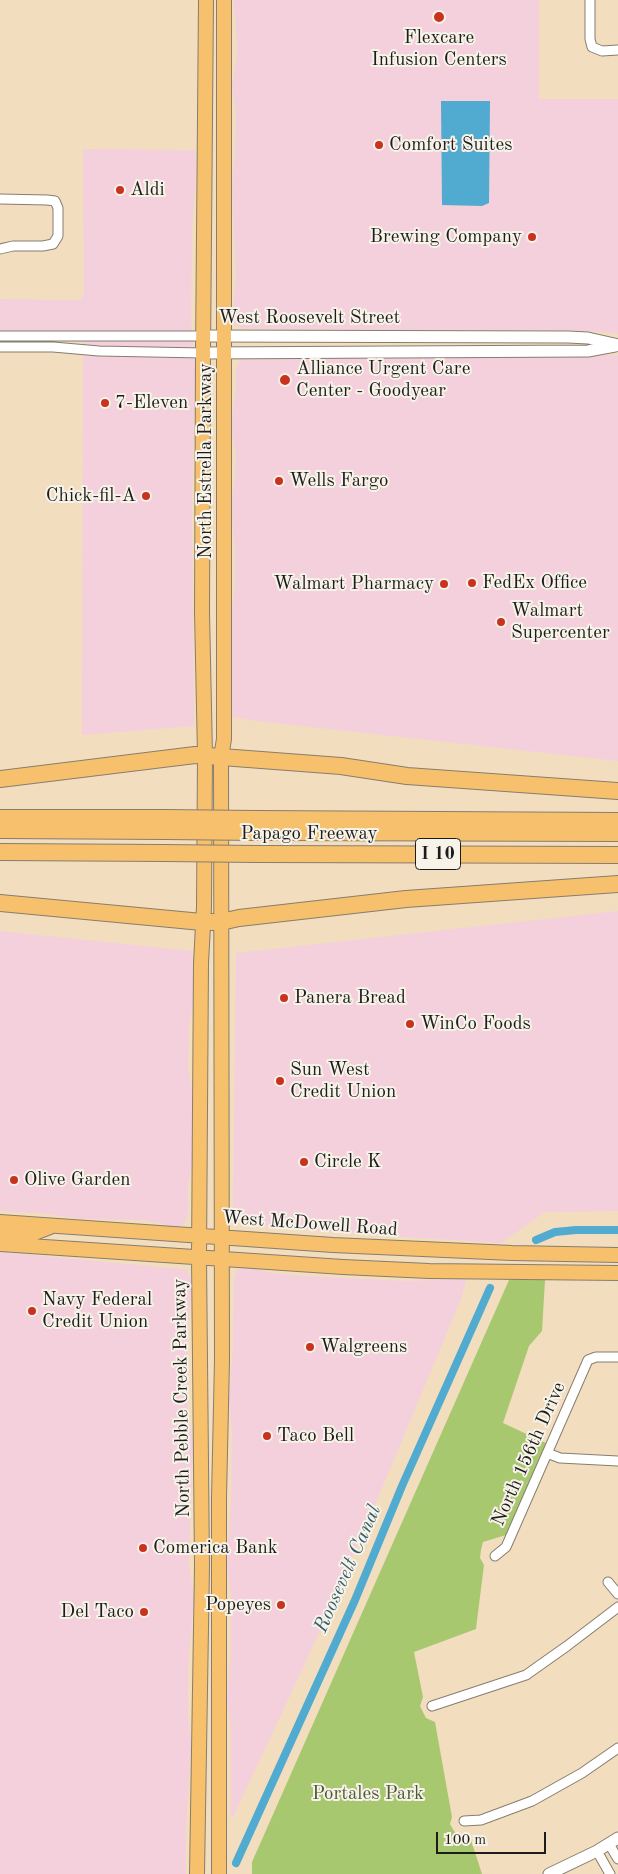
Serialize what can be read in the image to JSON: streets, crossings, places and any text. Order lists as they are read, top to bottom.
{
  "streets": {
    "highway": ["Papago Freeway", "I 10"],
    "main road": ["North Estrella Parkway", "West McDowell Road", "North Pebble Creek Parkway"],
    "street": ["West Roosevelt Street", "North 156th Drive"]
  },
  "crossings": [
    ["West Roosevelt Street", "North Estrella Parkway"],
    ["North Estrella Parkway", "North Pebble Creek Parkway"],
    ["West McDowell Road", "North Pebble Creek Parkway"]
  ],
  "water": ["Roosevelt Canal"],
  "parks": ["Portales Park"],
  "places": [
    "Flexcare Infusion Centers",
    "Comfort Suites",
    "Aldi",
    "Brewing Company",
    "Alliance Urgent Care Center - Goodyear",
    "7-Eleven",
    "Wells Fargo",
    "Chick-fil-A",
    "FedEx Office",
    "Walmart Pharmacy",
    "Walmart Supercenter",
    "Panera Bread",
    "WinCo Foods",
    "Sun West Credit Union",
    "Circle K",
    "Olive Garden",
    "Navy Federal Credit Union",
    "Walgreens",
    "Taco Bell",
    "Comerica Bank",
    "Popeyes",
    "Del Taco"
  ],
  "scale_bar": "100 m"
}
